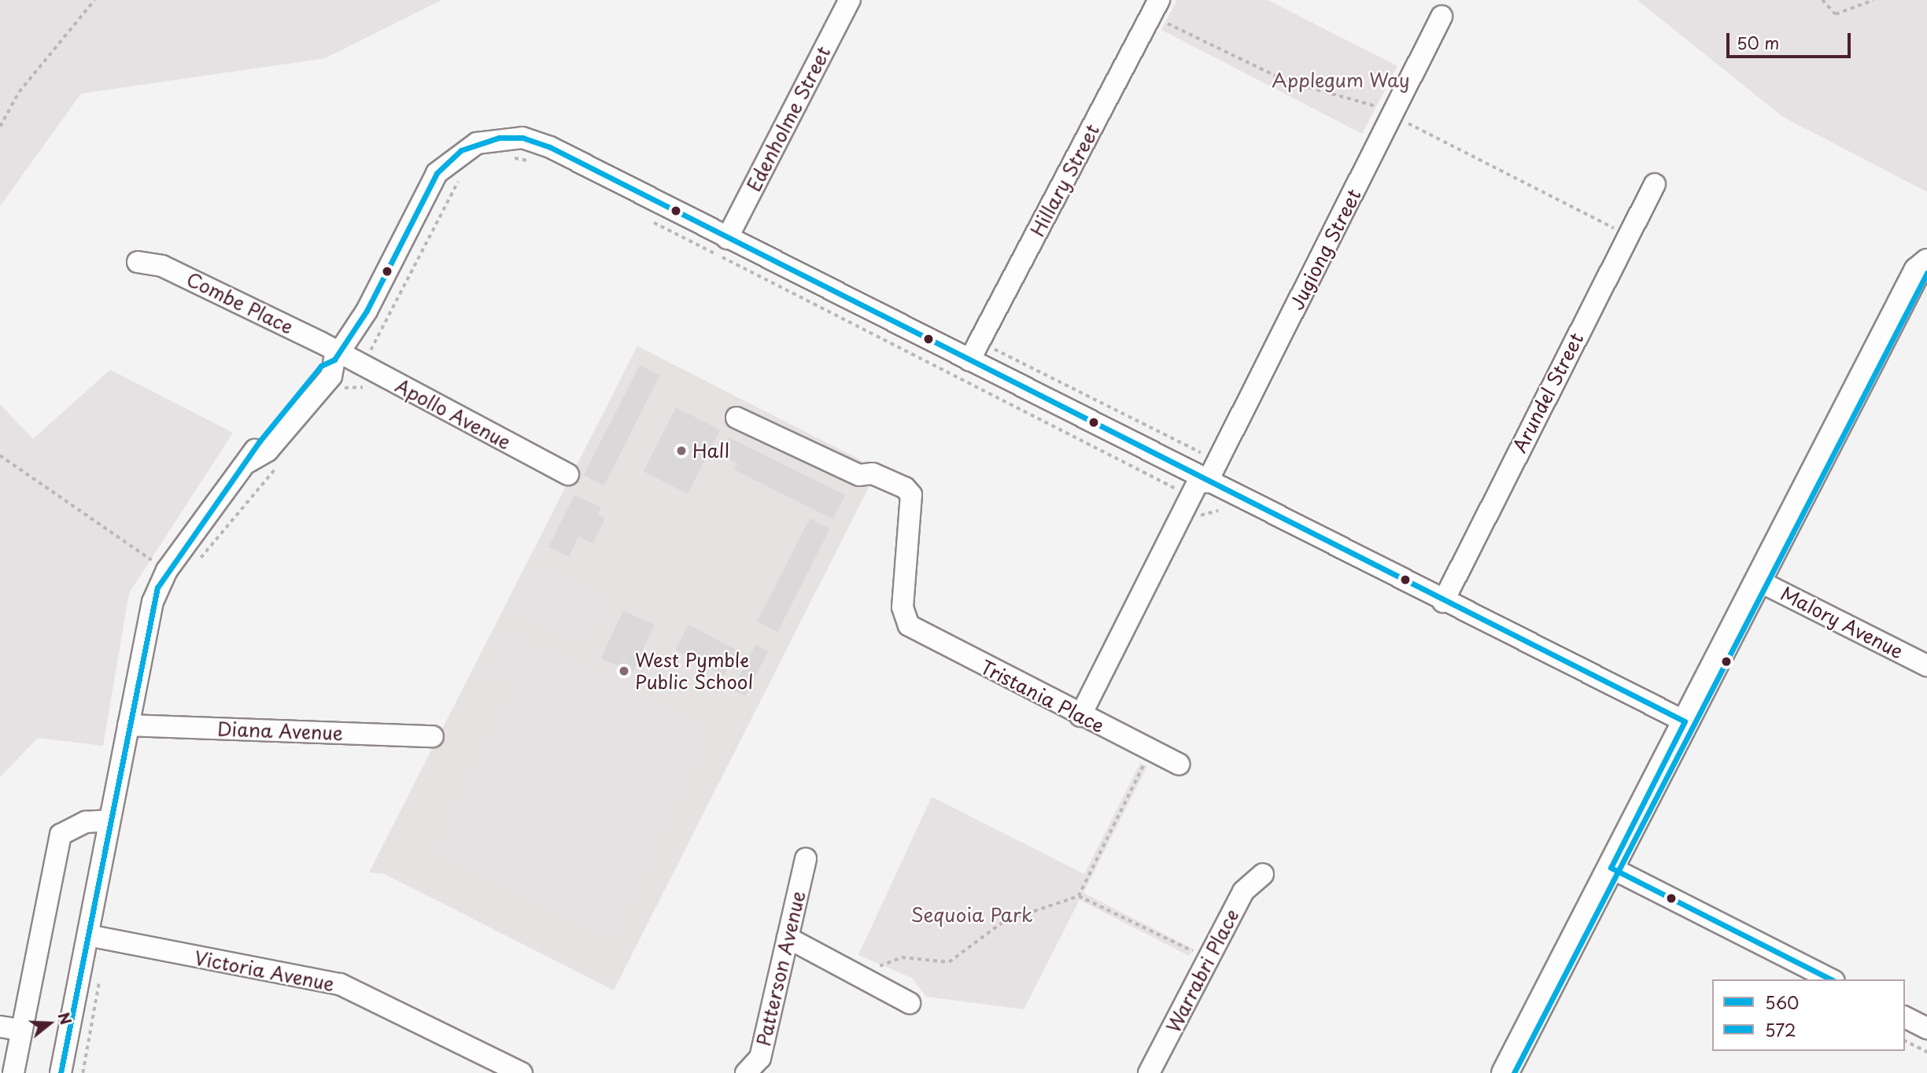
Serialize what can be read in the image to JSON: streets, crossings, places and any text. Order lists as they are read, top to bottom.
{
  "streets": {
    "street": [
      "Edenholme Street",
      "Hillary Street",
      "Jugiong Street",
      "Combe Place",
      "Arundel Street",
      "Apollo Avenue",
      "Malory Avenue",
      "Tristania Place",
      "Diana Avenue",
      "Patterson Avenue",
      "Victoria Avenue",
      "Warrabri Place"
    ]
  },
  "crossings": [
    ["Jugiong Street", "Tristania Place"],
    ["Combe Place", "Apollo Avenue"]
  ],
  "parks": ["Applegum Way", "Sequoia Park"],
  "places": ["Hall", "West Pymble Public School"],
  "lines": ["transit line 560", "transit line 572"],
  "legend": ["560", "572"],
  "scale_bar": "50 m",
  "north": "right"
}
